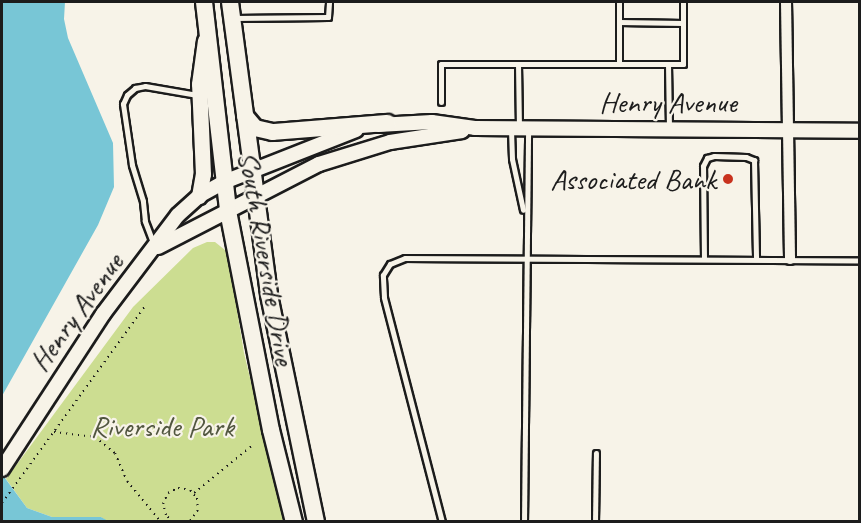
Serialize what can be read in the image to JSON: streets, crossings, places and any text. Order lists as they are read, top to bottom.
{
  "streets": {
    "main road": ["South Riverside Drive"],
    "street": ["Henry Avenue"]
  },
  "crossings": [
    ["Henry Avenue", "South Riverside Drive"]
  ],
  "parks": ["Riverside Park"],
  "places": ["Associated Bank"]
}
